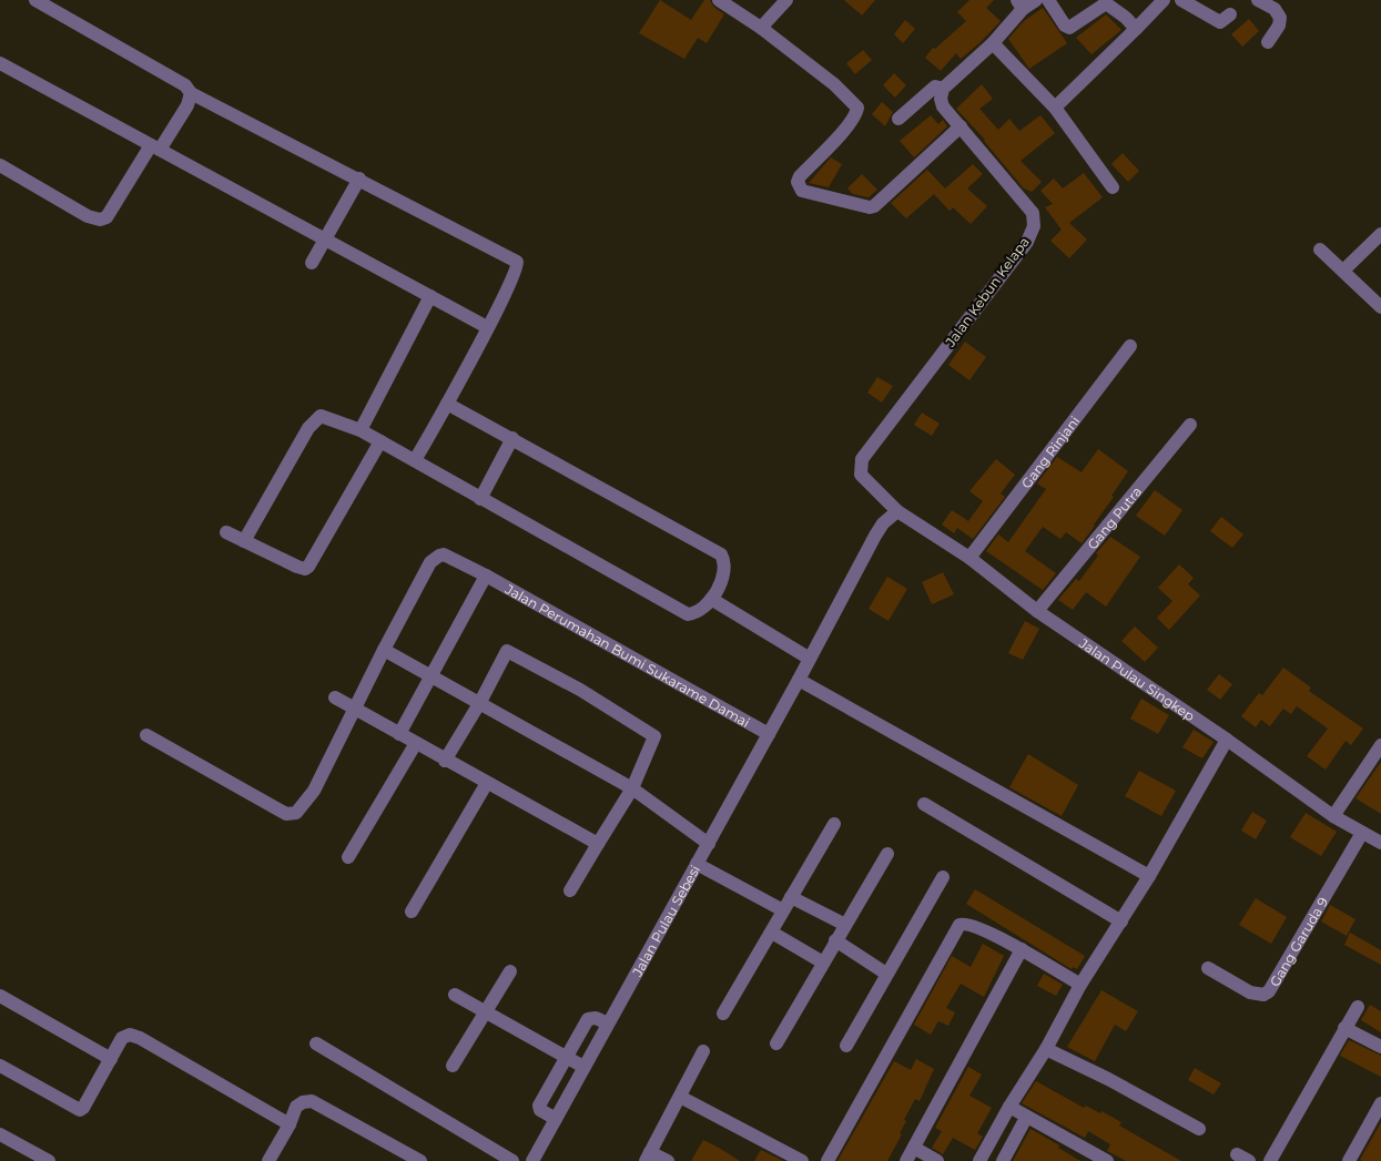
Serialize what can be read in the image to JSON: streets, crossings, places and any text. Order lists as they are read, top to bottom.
{
  "streets": {
    "street": [
      "Jalan Kebun Kelapa",
      "Gang Rinjani",
      "Gang Putra",
      "Jalan Perumahan Bumi Sukarame Damai",
      "Jalan Pulau Singkep",
      "Jalan Pulau Sebesi",
      "Gang Garuda 9"
    ]
  },
  "crossings": [
    ["Jalan Kebun Kelapa", "Jalan Pulau Singkep"],
    ["Jalan Kebun Kelapa", "Jalan Pulau Sebesi"],
    ["Gang Rinjani", "Jalan Pulau Singkep"],
    ["Gang Putra", "Jalan Pulau Singkep"],
    ["Jalan Perumahan Bumi Sukarame Damai", "Jalan Pulau Sebesi"],
    ["Jalan Pulau Singkep", "Jalan Pulau Sebesi"],
    ["Jalan Pulau Singkep", "Gang Garuda 9"]
  ]
}
